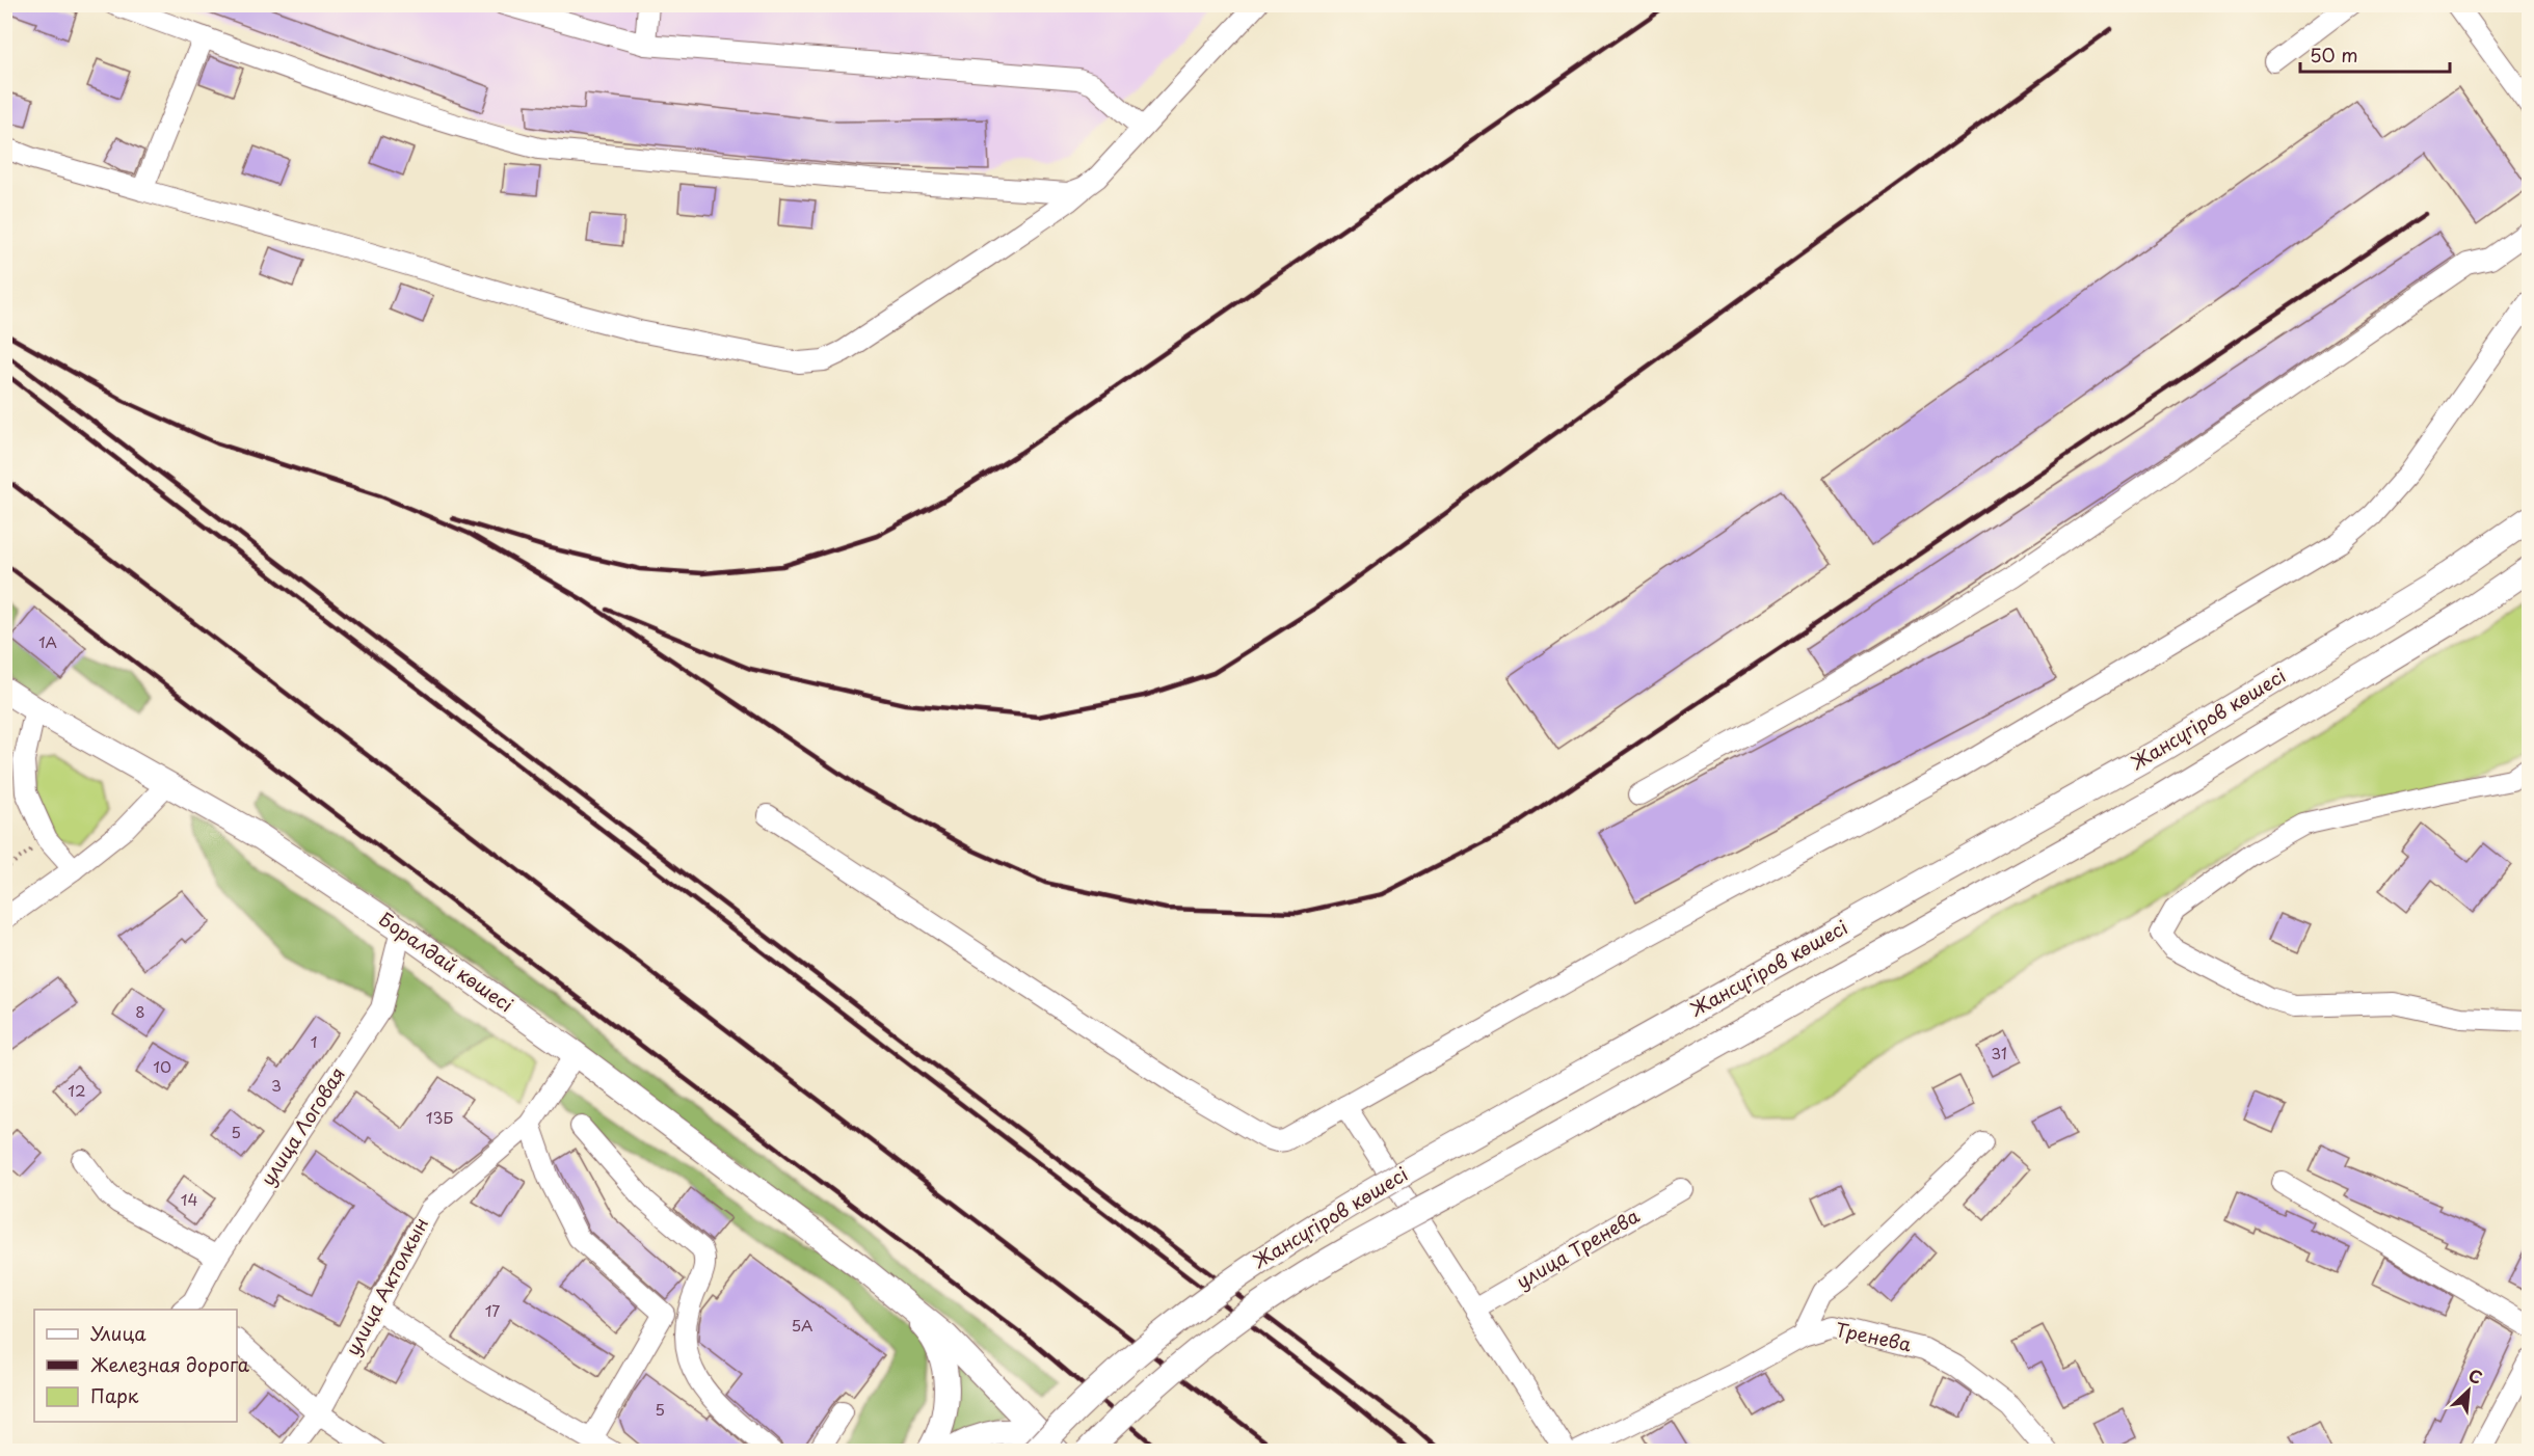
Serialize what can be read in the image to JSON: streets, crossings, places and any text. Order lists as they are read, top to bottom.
{
  "streets": {
    "main road": ["Жансүгіров көшесі", "Боралдай көшесі"],
    "street": [
      "улица Логовая",
      "улица Тренева",
      "улица Актолкын",
      "Тренева"
    ]
  },
  "crossings": [
    ["Боралдай көшесі", "улица Логовая"],
    ["Боралдай көшесі", "улица Актолкын"]
  ],
  "house_numbers": [
    "1А",
    "8",
    "1",
    "31",
    "10",
    "3",
    "12",
    "13Б",
    "5",
    "14",
    "17",
    "5А",
    "5"
  ],
  "legend": ["Улица", "Железная дорога", "Парк"],
  "scale_bar": "50 m",
  "north": "top right"
}
